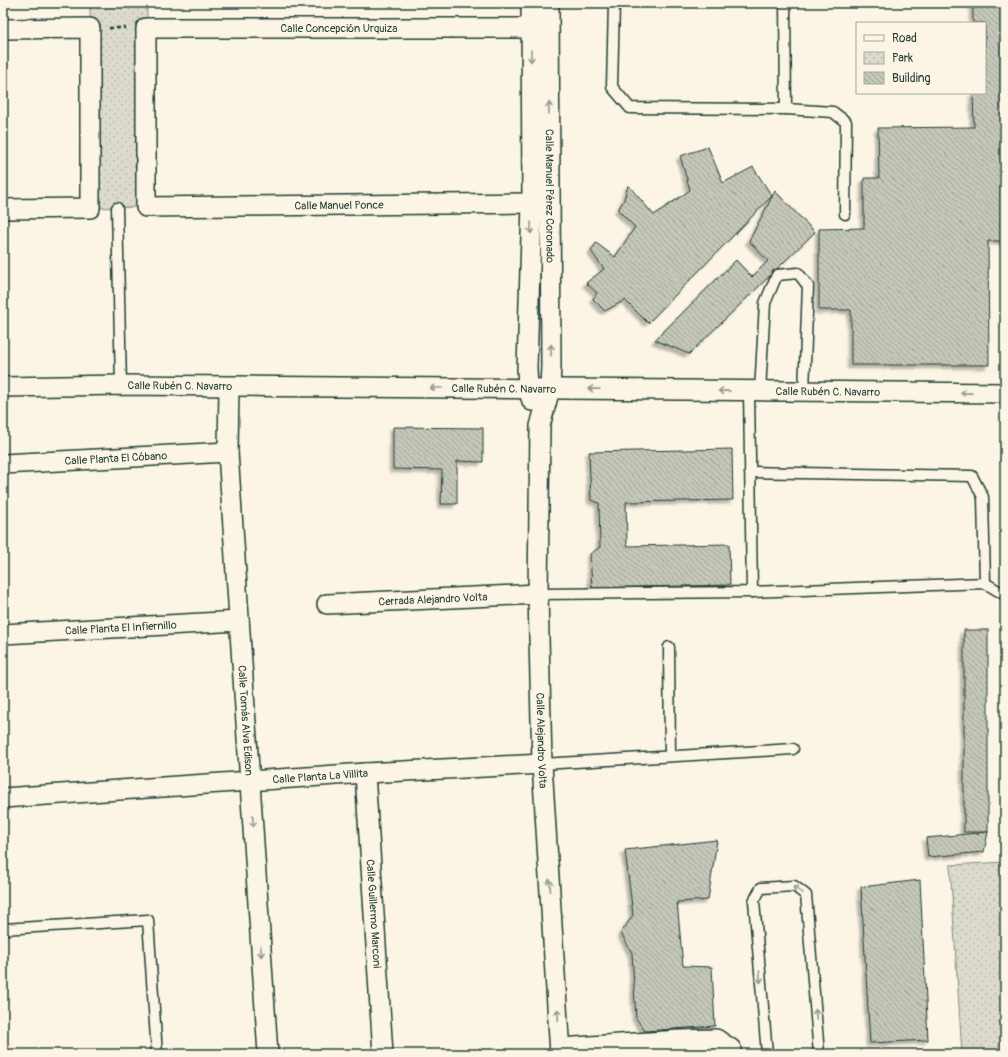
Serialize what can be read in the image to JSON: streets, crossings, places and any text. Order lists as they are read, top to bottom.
{
  "streets": {
    "street": [
      "Calle Concepción Urquiza",
      "Calle Manuel Pérez Coronado",
      "Calle Manuel Ponce",
      "Calle Rubén C. Navarro",
      "Calle Planta El Cóbano",
      "Cerrada Alejandro Volta",
      "Calle Planta El Infiernillo",
      "Calle Tomás Alva Edison",
      "Calle Alejandro Volta",
      "Calle Planta La Villita",
      "Calle Guillermo Marconi"
    ]
  },
  "crossings": [
    ["Calle Concepción Urquiza", "Calle Manuel Pérez Coronado"],
    ["Calle Concepción Urquiza", "Calle Manuel Ponce"],
    ["Calle Manuel Pérez Coronado", "Calle Manuel Ponce"],
    ["Calle Manuel Pérez Coronado", "Calle Rubén C. Navarro"],
    ["Calle Manuel Pérez Coronado", "Calle Alejandro Volta"],
    ["Calle Rubén C. Navarro", "Calle Tomás Alva Edison"],
    ["Calle Rubén C. Navarro", "Calle Alejandro Volta"],
    ["Calle Planta El Cóbano", "Calle Tomás Alva Edison"],
    ["Cerrada Alejandro Volta", "Calle Alejandro Volta"],
    ["Calle Planta El Infiernillo", "Calle Tomás Alva Edison"],
    ["Calle Tomás Alva Edison", "Calle Planta La Villita"],
    ["Calle Alejandro Volta", "Calle Planta La Villita"],
    ["Calle Planta La Villita", "Calle Guillermo Marconi"]
  ],
  "one_way": ["Calle Rubén C. Navarro", "Calle Tomás Alva Edison", "Calle Alejandro Volta"],
  "legend": ["Road", "Park", "Building"]
}
